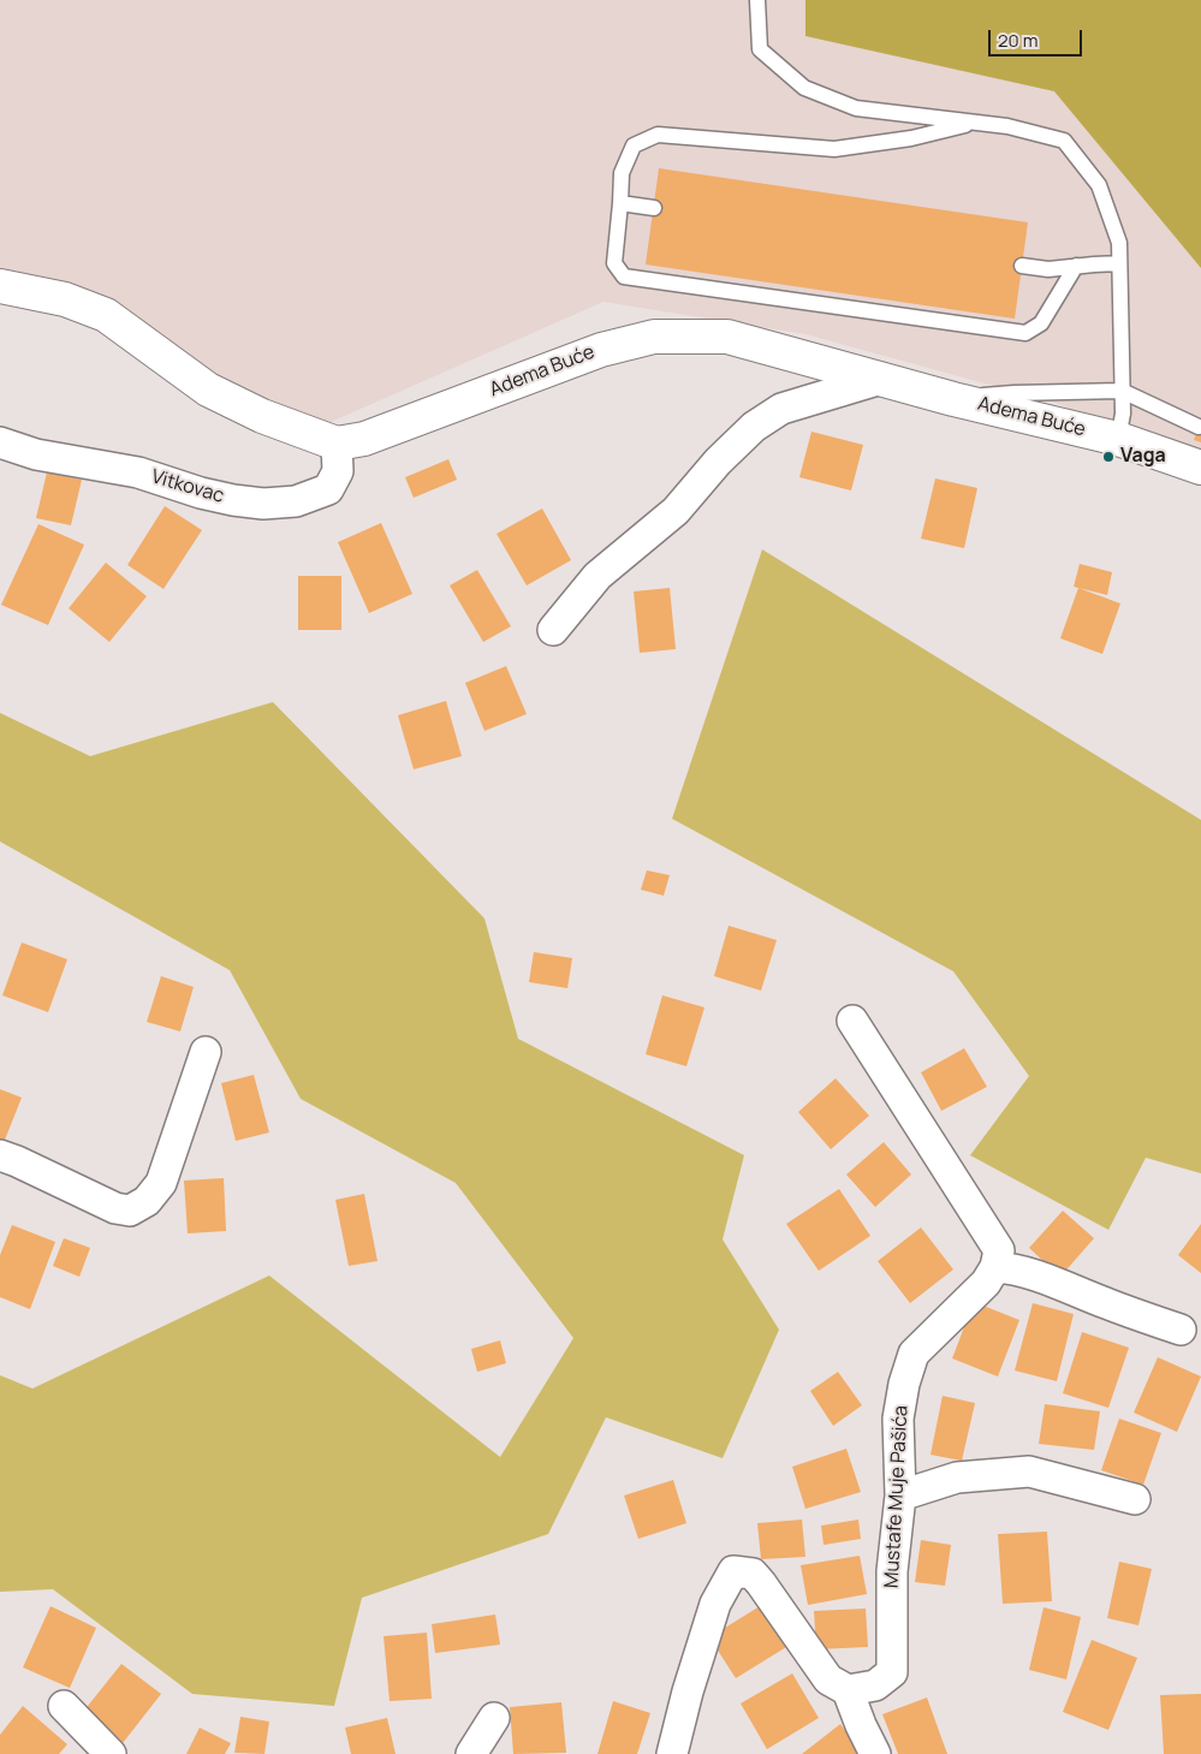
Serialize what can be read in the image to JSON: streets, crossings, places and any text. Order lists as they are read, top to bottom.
{
  "streets": {
    "street": ["Adema Buće", "Vitkovac", "Mustafe Muje Pašića"]
  },
  "crossings": [
    ["Adema Buće", "Vitkovac"]
  ],
  "places": ["Vaga"],
  "scale_bar": "20 m"
}
